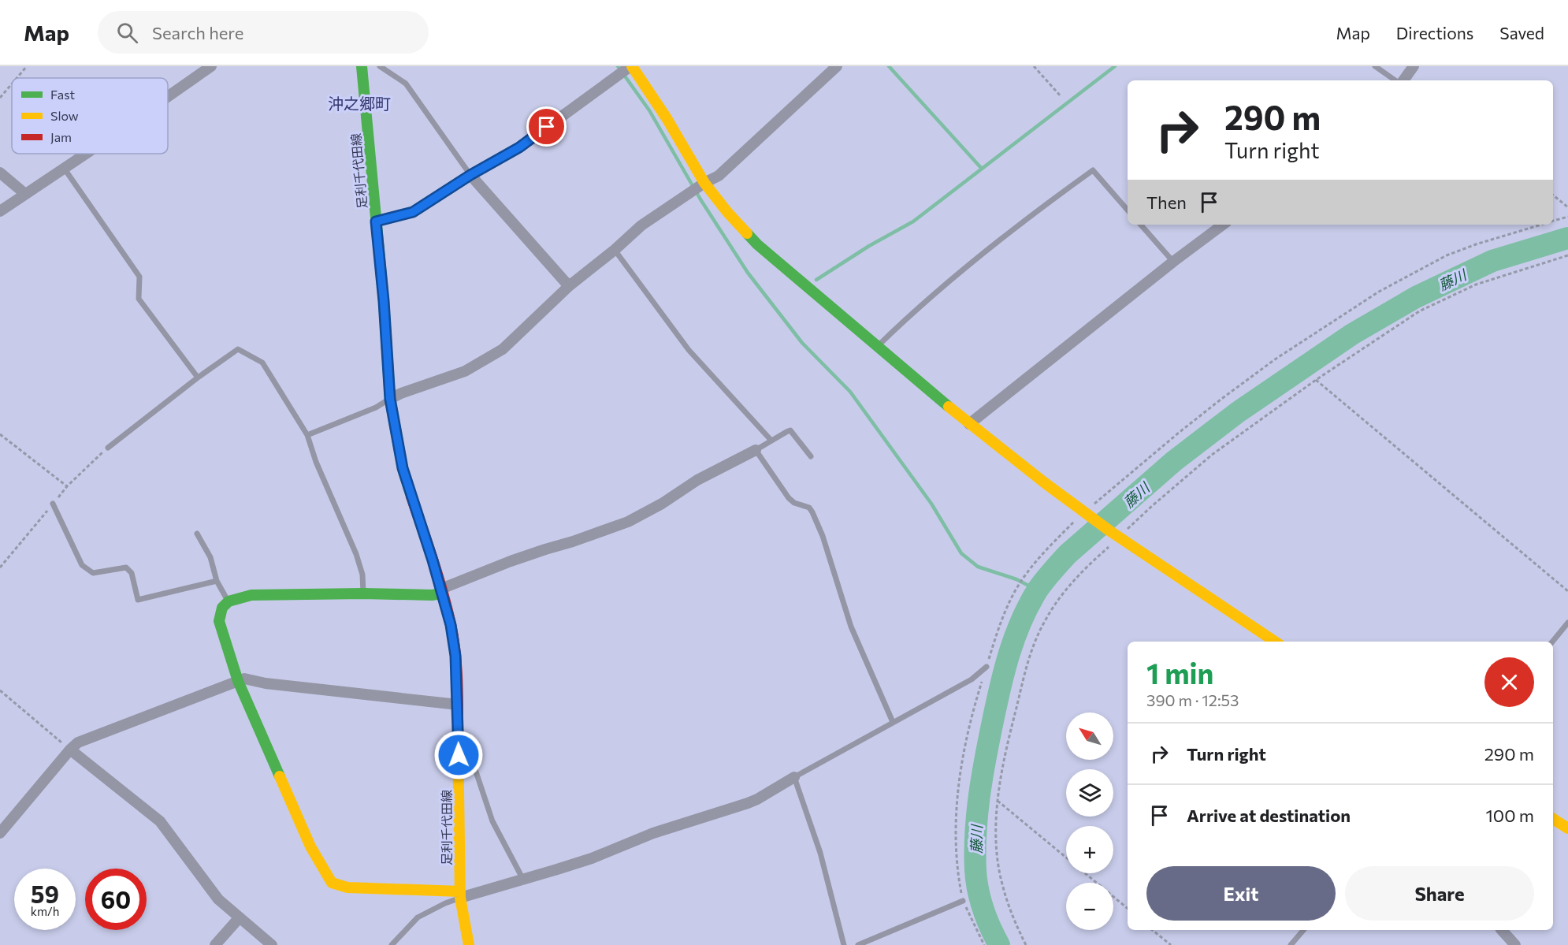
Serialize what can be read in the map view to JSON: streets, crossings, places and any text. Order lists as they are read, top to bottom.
{
  "streets": {
    "street": ["足利千代田線"]
  },
  "districts": ["沖之郷町"],
  "water": ["藤川"],
  "legend": ["Fast", "Slow", "Jam"],
  "north": "top left",
  "page": {
    "header": "Map",
    "search": "Search here",
    "nav": ["Map", "Directions", "Saved"],
    "turn": ["290 m", "Turn right"],
    "then": "Then",
    "heading": ["1 min", "390 m · 12:53"],
    "map_buttons": ["+", "−"],
    "list": [
      {
        "name": "Turn right",
        "value": "290 m"
      },
      {
        "name": "Arrive at destination",
        "value": "100 m"
      }
    ],
    "buttons": ["Exit", "Share"],
    "speed": "59 km/h",
    "limit": "60"
  }
}
